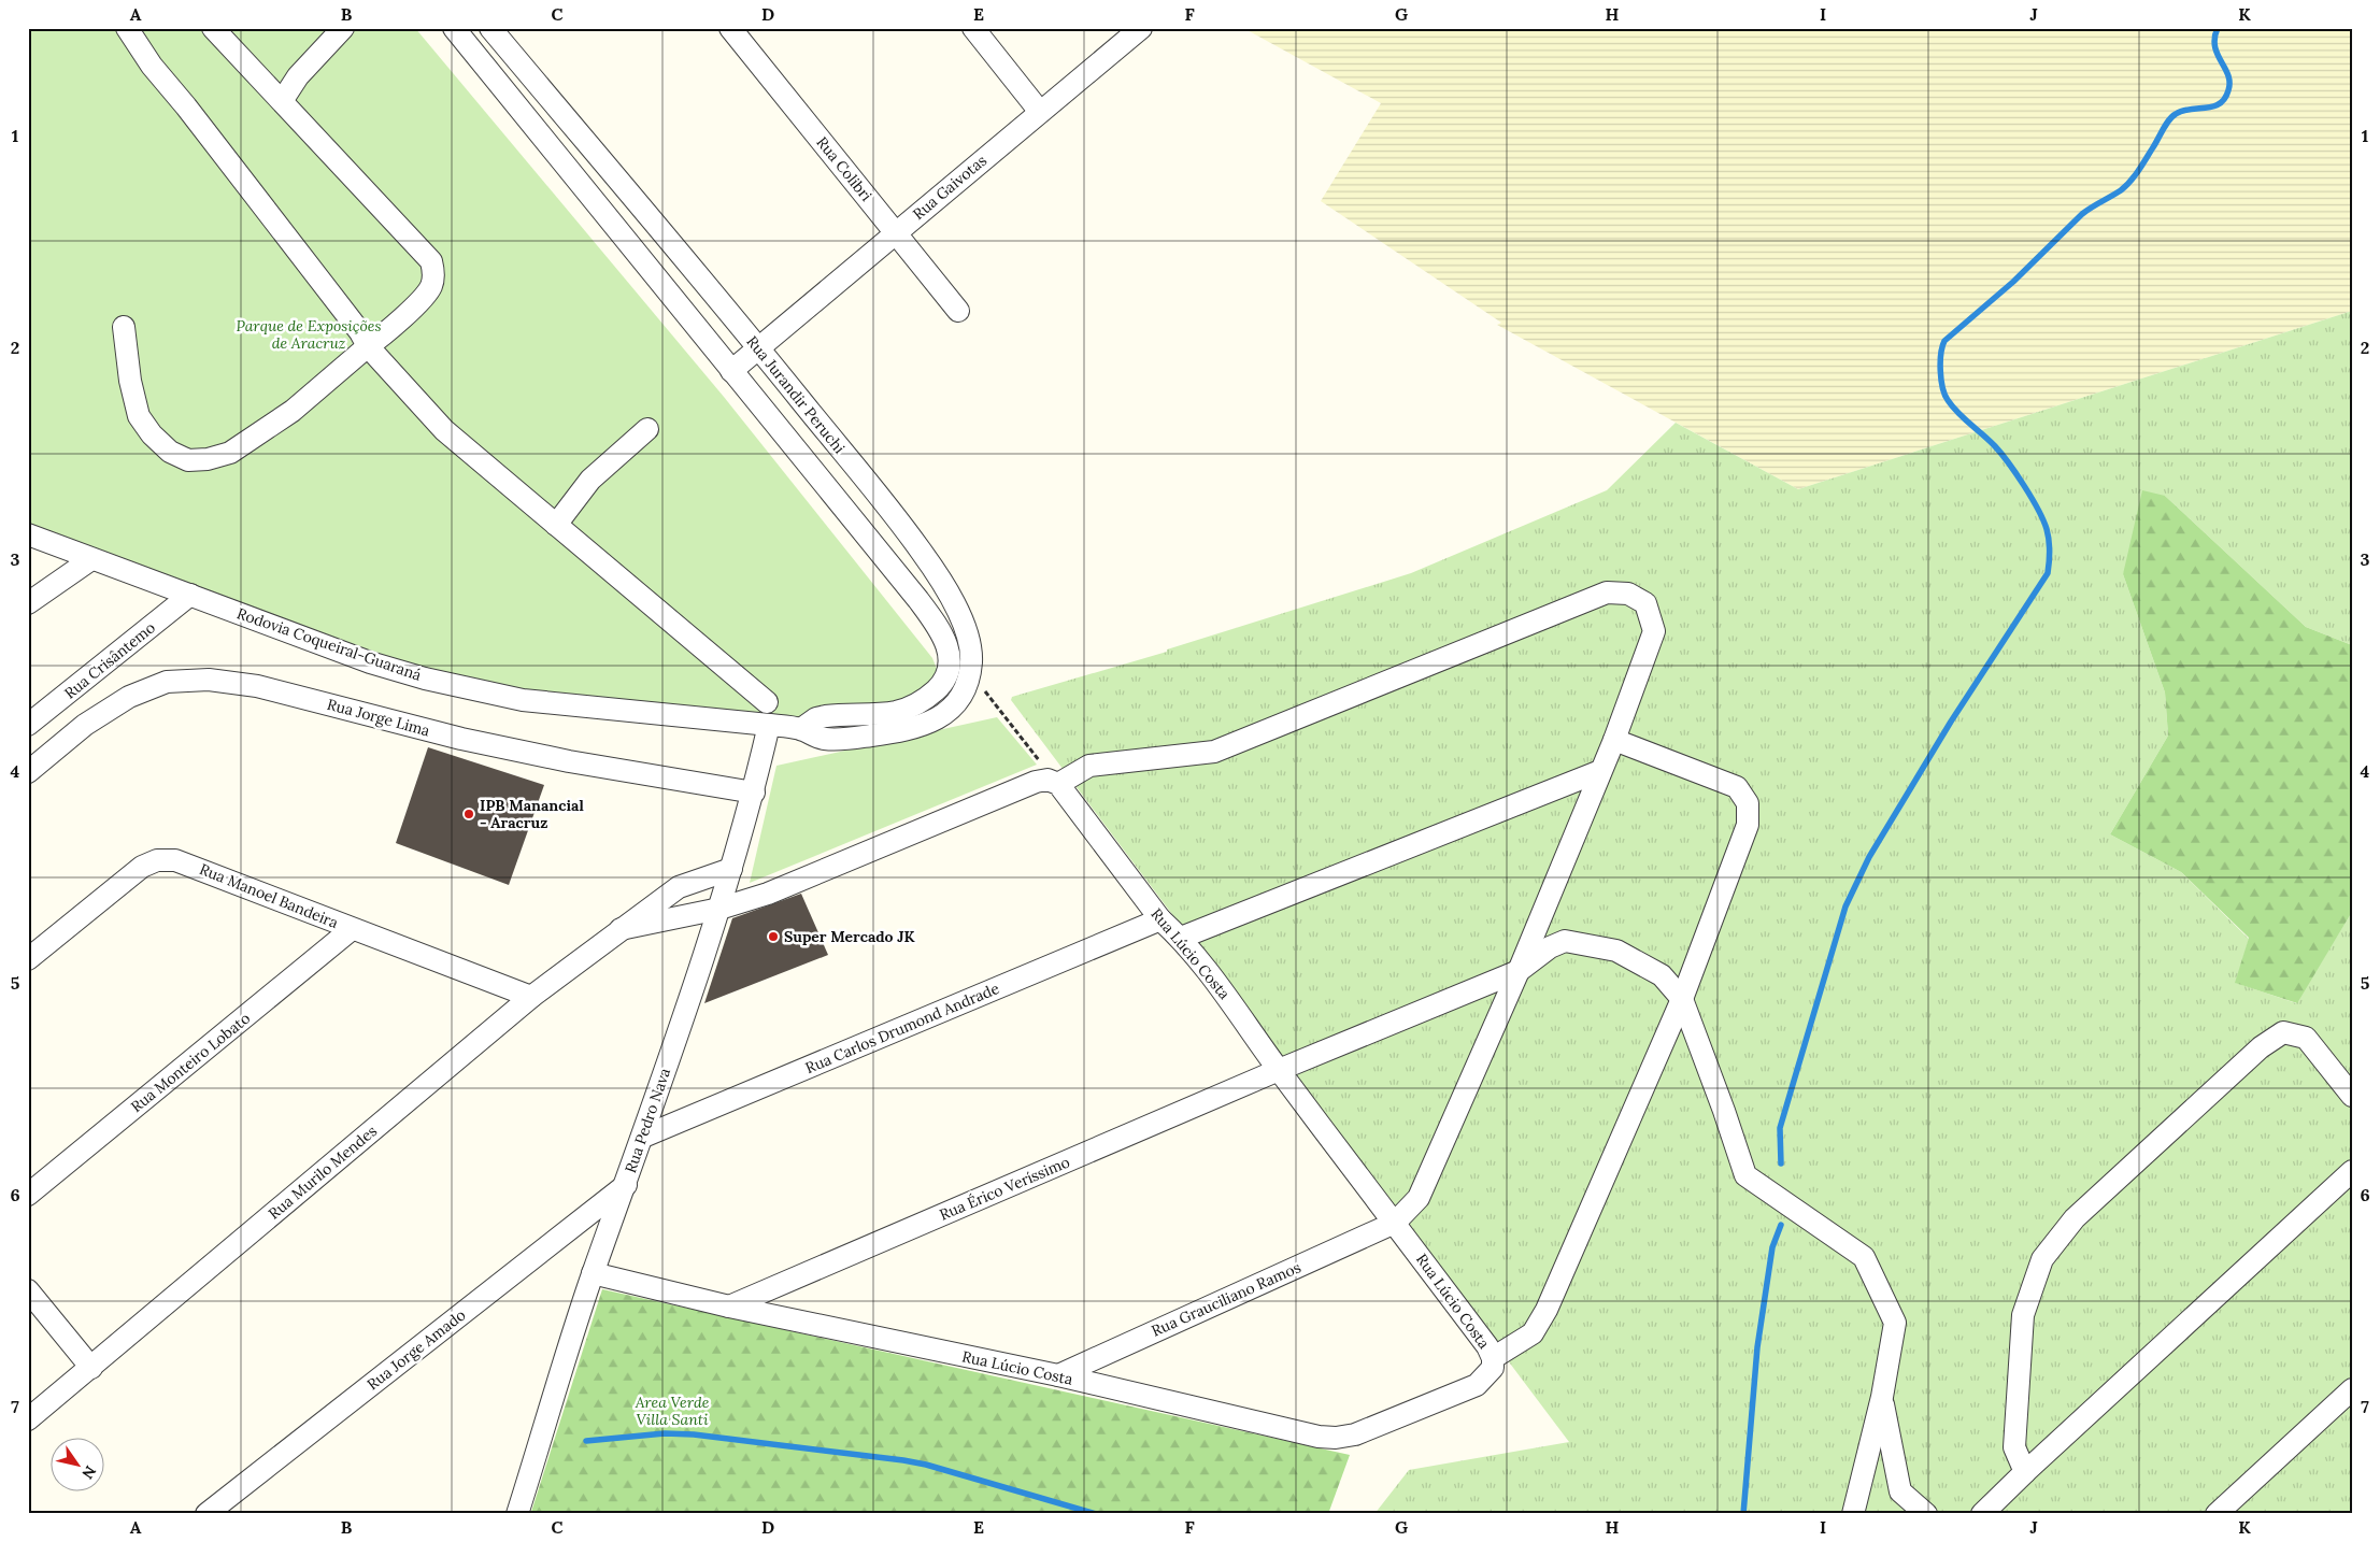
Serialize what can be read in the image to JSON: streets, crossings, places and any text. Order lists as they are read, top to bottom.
{
  "streets": {
    "street": [
      "Rua Colibri",
      "Rua Gaivotas",
      "Rua Jurandir Peruchi",
      "Rodovia Coqueiral-Guaraná",
      "Rua Crisântemo",
      "Rua Jorge Lima",
      "Rua Manoel Bandeira",
      "Rua Lúcio Costa",
      "Rua Carlos Drumond Andrade",
      "Rua Monteiro Lobato",
      "Rua Pedro Nava",
      "Rua Murilo Mendes",
      "Rua Érico Veríssimo",
      "Rua Grauciliano Ramos",
      "Rua Jorge Amado"
    ]
  },
  "crossings": [
    ["Rua Colibri", "Rua Gaivotas"],
    ["Rua Gaivotas", "Rua Jurandir Peruchi"],
    ["Rua Jurandir Peruchi", "Rodovia Coqueiral-Guaraná"],
    ["Rodovia Coqueiral-Guaraná", "Rua Crisântemo"],
    ["Rodovia Coqueiral-Guaraná", "Rua Pedro Nava"],
    ["Rua Jorge Lima", "Rua Pedro Nava"],
    ["Rua Manoel Bandeira", "Rua Monteiro Lobato"],
    ["Rua Manoel Bandeira", "Rua Murilo Mendes"],
    ["Rua Lúcio Costa", "Rua Carlos Drumond Andrade"],
    ["Rua Lúcio Costa", "Rua Pedro Nava"],
    ["Rua Lúcio Costa", "Rua Érico Veríssimo"],
    ["Rua Lúcio Costa", "Rua Grauciliano Ramos"],
    ["Rua Carlos Drumond Andrade", "Rua Pedro Nava"],
    ["Rua Pedro Nava", "Rua Murilo Mendes"],
    ["Rua Pedro Nava", "Rua Jorge Amado"]
  ],
  "parks": ["Parque de Exposições de Aracruz", "Area Verde Villa Santi"],
  "places": ["IPB Manancial - Aracruz", "Super Mercado JK"],
  "north": "bottom right",
  "grid": {
    "columns": [
      "A",
      "B",
      "C",
      "D",
      "E",
      "F",
      "G",
      "H",
      "I",
      "J",
      "K"
    ],
    "rows": [
      "1",
      "2",
      "3",
      "4",
      "5",
      "6",
      "7"
    ]
  }
}
